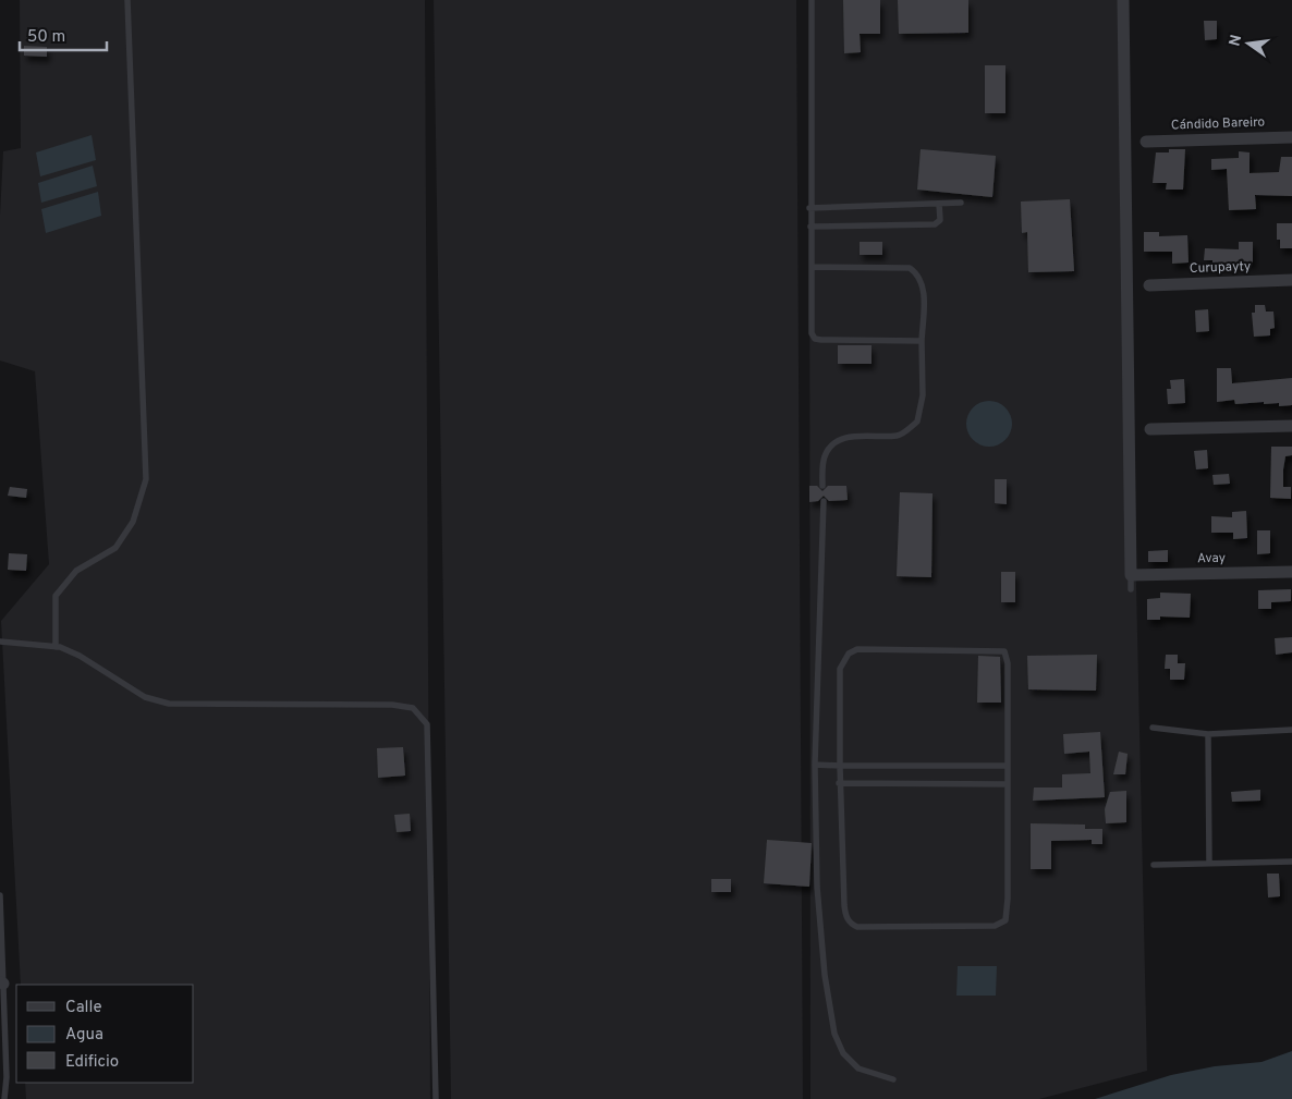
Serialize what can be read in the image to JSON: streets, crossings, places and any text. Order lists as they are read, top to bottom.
{
  "streets": {
    "street": ["Cándido Bareiro", "Curupayty", "Avay"]
  },
  "legend": ["Calle", "Agua", "Edificio"],
  "scale_bar": "50 m",
  "north": "left"
}
